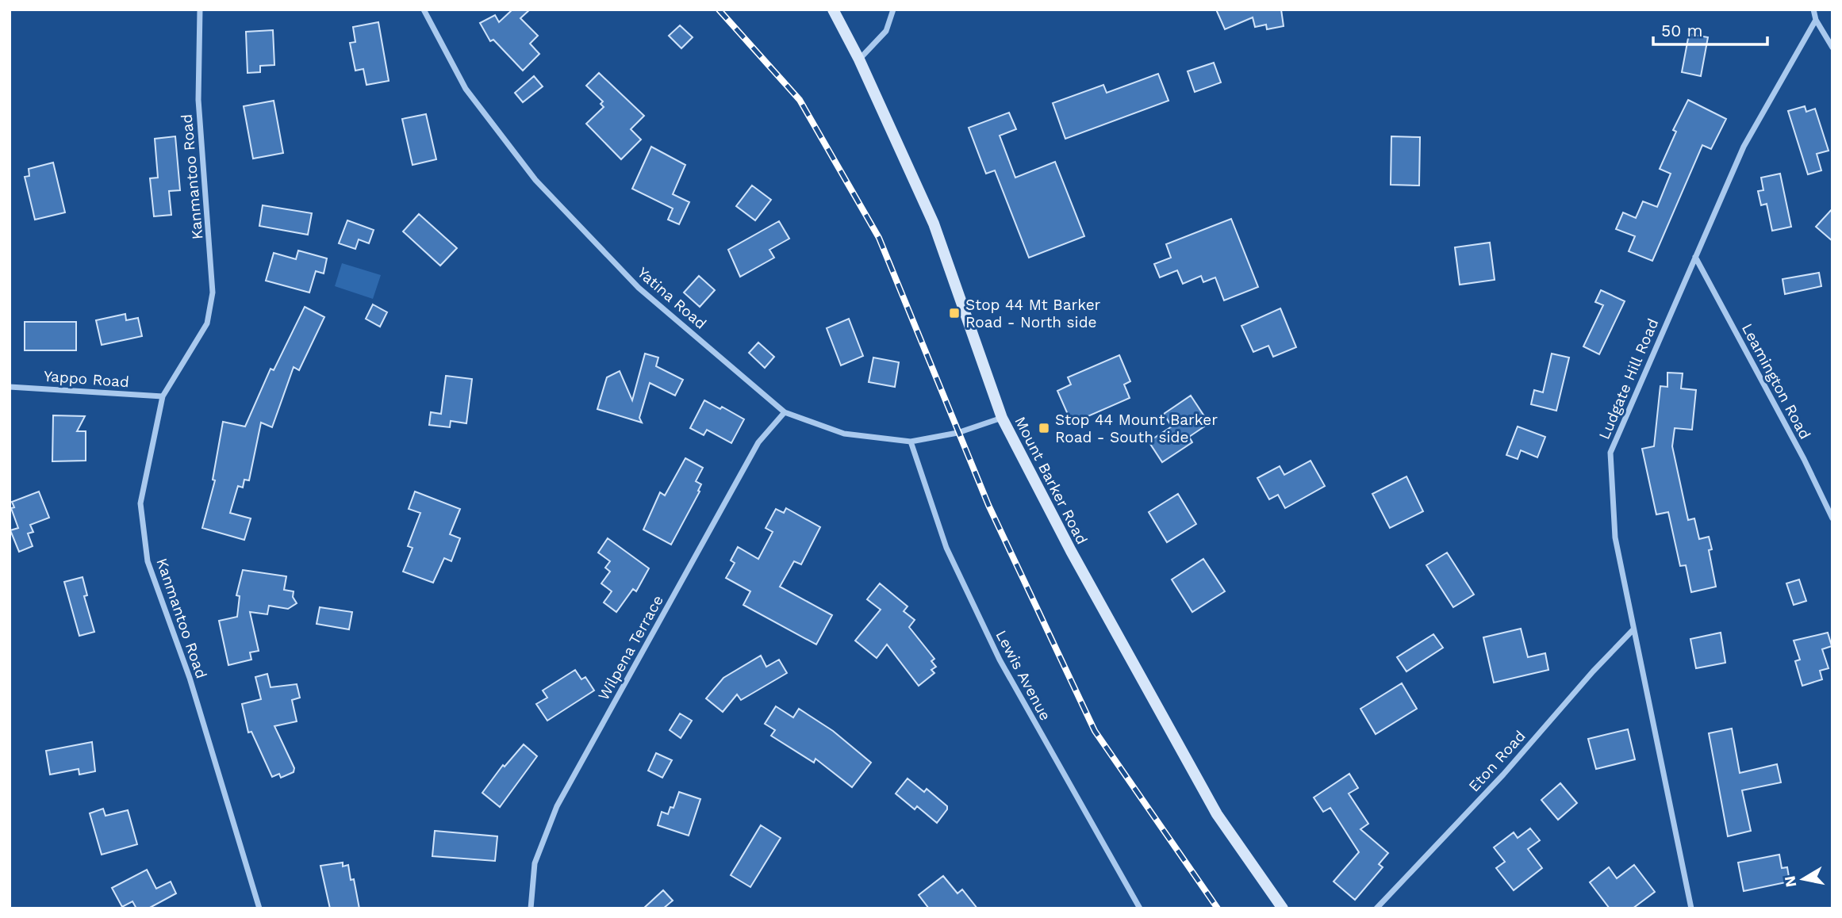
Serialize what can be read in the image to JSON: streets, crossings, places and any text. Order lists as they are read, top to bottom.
{
  "streets": {
    "main road": ["Mount Barker Road"],
    "street": [
      "Kanmantoo Road",
      "Yatina Road",
      "Yappo Road",
      "Ludgate Hill Road",
      "Leamington Road",
      "Wilpena Terrace",
      "Lewis Avenue",
      "Eton Road"
    ]
  },
  "crossings": [
    ["Kanmantoo Road", "Yappo Road"],
    ["Yatina Road", "Mount Barker Road"],
    ["Yatina Road", "Wilpena Terrace"],
    ["Yatina Road", "Lewis Avenue"],
    ["Ludgate Hill Road", "Leamington Road"],
    ["Ludgate Hill Road", "Eton Road"]
  ],
  "places": {
    "transit": ["Stop 44 Mt Barker Road - North side", "Stop 44 Mount Barker Road - South side"]
  },
  "scale_bar": "50 m",
  "north": "left"
}
